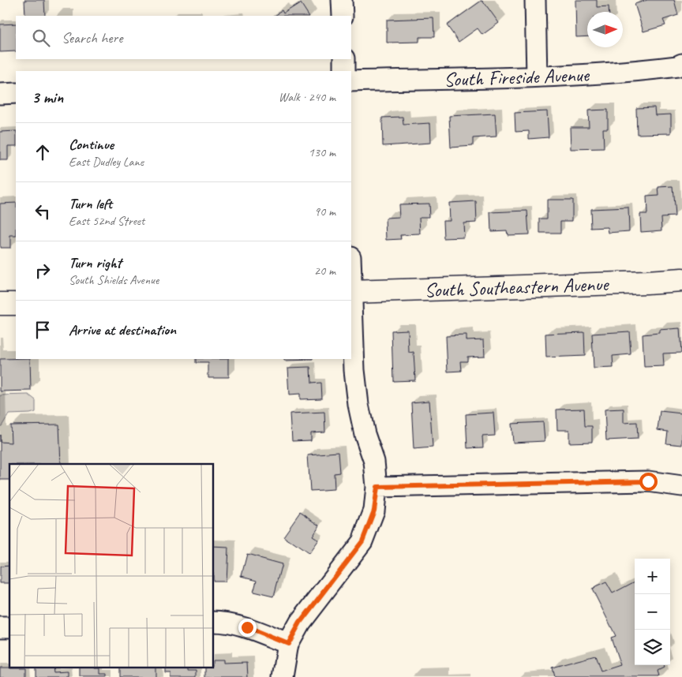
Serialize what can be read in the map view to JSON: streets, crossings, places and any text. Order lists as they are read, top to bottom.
{
  "streets": {
    "main road": ["South Southeastern Avenue"],
    "street": ["South Fireside Avenue"]
  },
  "north": "right",
  "page": {
    "search": "Search here",
    "heading": ["3 min", "Walk · 240 m"],
    "list": [
      ["Continue", "East Dudley Lane", "130 m"],
      ["Turn left", "East 52nd Street", "90 m"],
      ["Turn right", "South Shields Avenue", "20 m"],
      "Arrive at destination"
    ],
    "map_buttons": ["+", "−"]
  }
}
